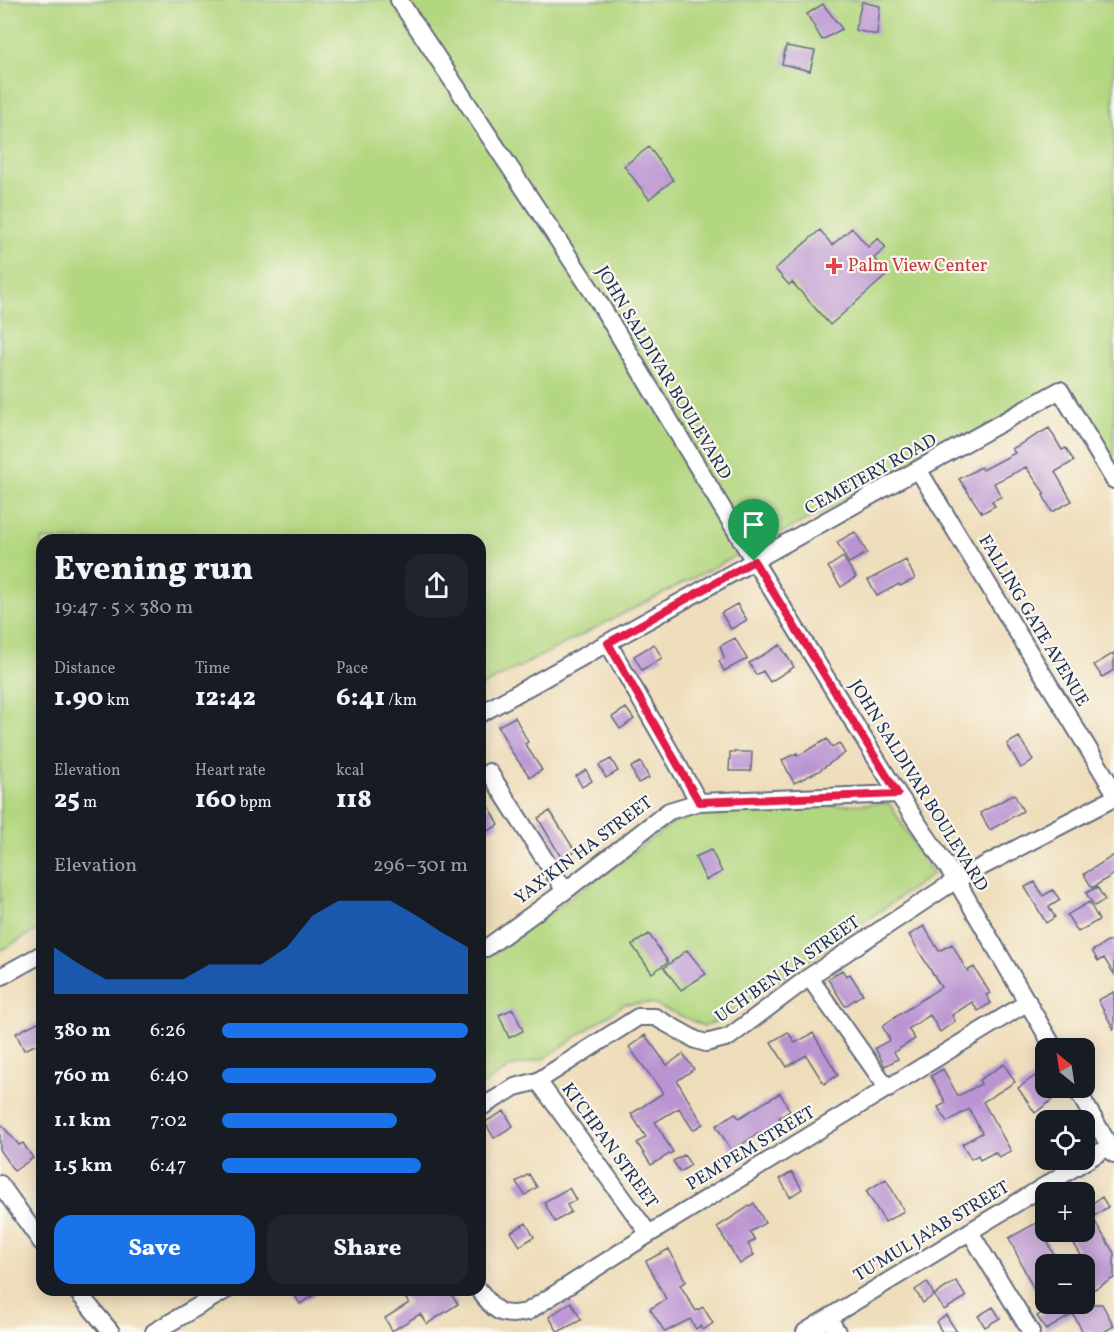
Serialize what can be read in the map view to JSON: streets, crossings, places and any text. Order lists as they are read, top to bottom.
{
  "streets": {
    "street": [
      "JOHN SALDIVAR BOULEVARD",
      "CEMETERY ROAD",
      "FALLING GATE AVENUE",
      "YAX'KIN HA STREET",
      "UCH'BEN KA STREET",
      "KI'CHPAN STREET",
      "PEM'PEM STREET",
      "TU'MUL JA'AB STREET"
    ]
  },
  "crossings": [
    ["JOHN SALDIVAR BOULEVARD", "CEMETERY ROAD"],
    ["JOHN SALDIVAR BOULEVARD", "YAX'KIN HA STREET"],
    ["JOHN SALDIVAR BOULEVARD", "UCH'BEN KA STREET"],
    ["JOHN SALDIVAR BOULEVARD", "PEM'PEM STREET"],
    ["CEMETERY ROAD", "FALLING GATE AVENUE"],
    ["UCH'BEN KA STREET", "KI'CHPAN STREET"],
    ["KI'CHPAN STREET", "PEM'PEM STREET"]
  ],
  "places": {
    "health": ["Palm View Center"]
  },
  "north": "top left",
  "page": {
    "heading": ["Evening run", "19:47 · 5 × 380 m"],
    "stats": [
      ["Distance", "1.90 km"],
      ["Time", "12:42"],
      ["Pace", "6:41 /km"],
      ["Elevation", "25 m"],
      ["Heart rate", "160 bpm"],
      ["kcal", "118"]
    ],
    "chart": ["Elevation", "296–301 m"],
    "list": [
      {
        "name": "380 m",
        "note": "6:26"
      },
      {
        "name": "760 m",
        "note": "6:40"
      },
      {
        "name": "1.1 km",
        "note": "7:02"
      },
      {
        "name": "1.5 km",
        "note": "6:47"
      }
    ],
    "map_buttons": ["+", "−"],
    "buttons": ["Save", "Share"]
  }
}
